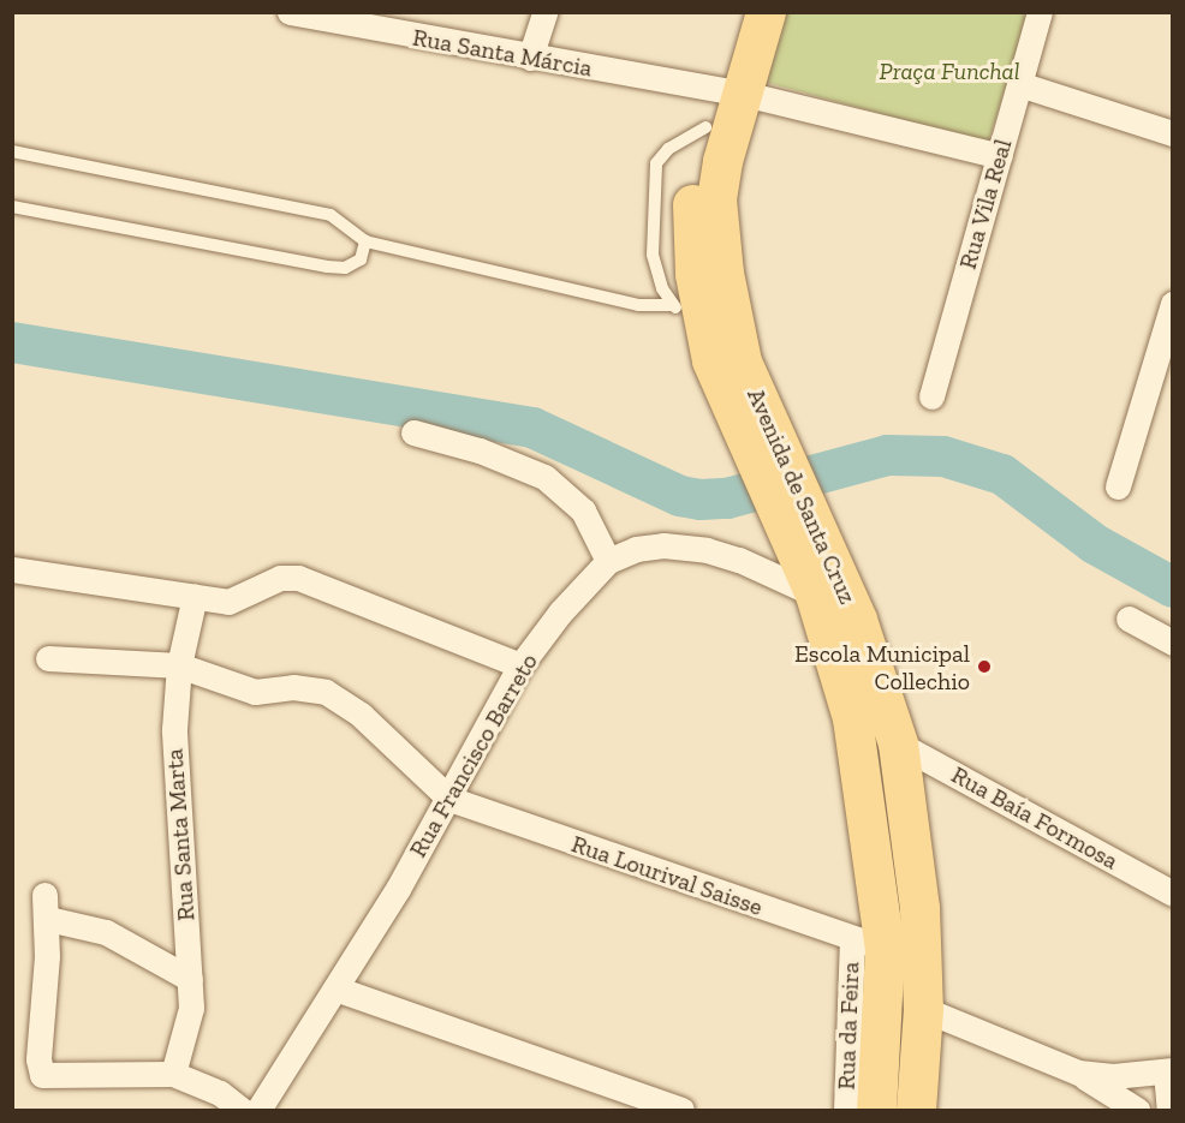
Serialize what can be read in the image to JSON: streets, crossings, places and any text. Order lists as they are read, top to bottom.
{
  "streets": {
    "main road": ["Avenida de Santa Cruz"],
    "street": [
      "Rua Santa Márcia",
      "Rua Vila Real",
      "Rua Francisco Barreto",
      "Rua Baía Formosa",
      "Rua Santa Marta",
      "Rua Lourival Saisse",
      "Rua da Feira"
    ]
  },
  "crossings": [
    ["Rua Santa Márcia", "Avenida de Santa Cruz"],
    ["Avenida de Santa Cruz", "Rua Francisco Barreto"],
    ["Avenida de Santa Cruz", "Rua Baía Formosa"],
    ["Avenida de Santa Cruz", "Rua Lourival Saisse"],
    ["Avenida de Santa Cruz", "Rua da Feira"],
    ["Rua Francisco Barreto", "Rua Lourival Saisse"],
    ["Rua Lourival Saisse", "Rua da Feira"]
  ],
  "parks": ["Praça Funchal"],
  "places": ["Escola Municipal Collechio"]
}
